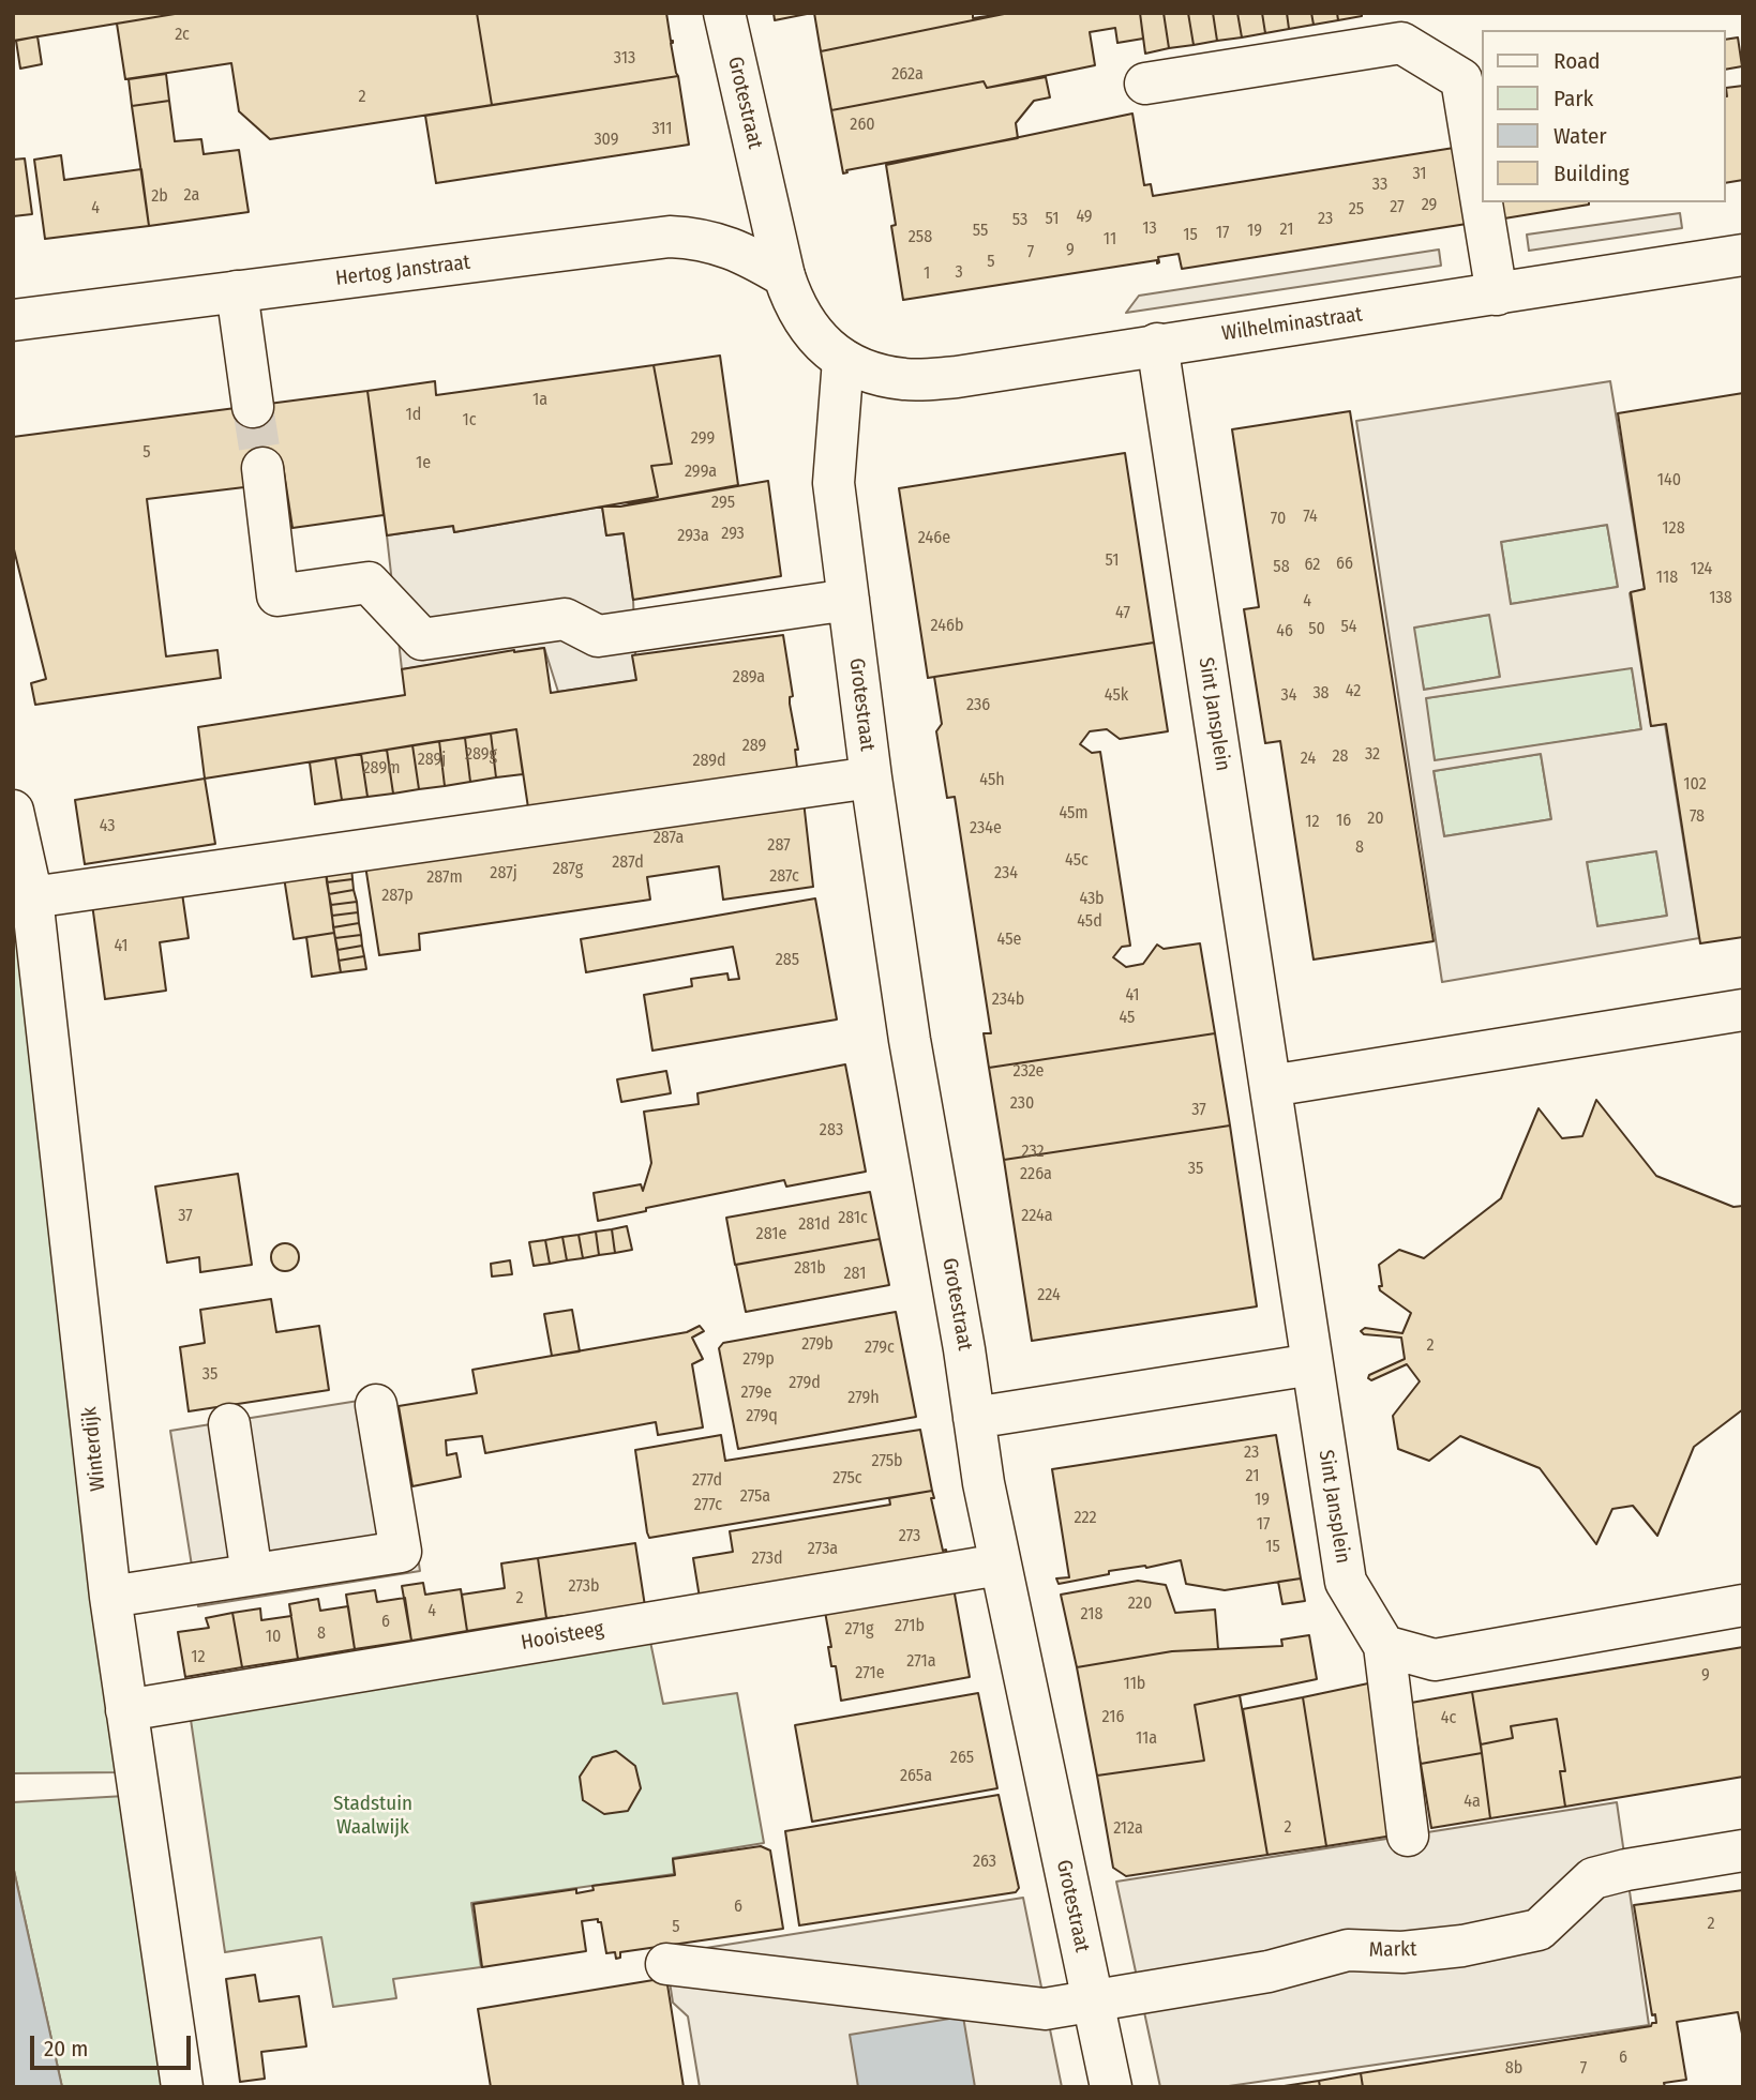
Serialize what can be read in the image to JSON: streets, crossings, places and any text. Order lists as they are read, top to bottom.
{
  "streets": {
    "street": [
      "Grotestraat",
      "Hertog Janstraat",
      "Wilhelminastraat",
      "Sint Jansplein",
      "Winterdijk",
      "Hooisteeg",
      "Markt"
    ]
  },
  "crossings": [
    ["Grotestraat", "Hertog Janstraat"],
    ["Grotestraat", "Wilhelminastraat"],
    ["Grotestraat", "Hooisteeg"],
    ["Grotestraat", "Markt"],
    ["Wilhelminastraat", "Sint Jansplein"],
    ["Winterdijk", "Hooisteeg"]
  ],
  "parks": ["Stadstuin Waalwijk"],
  "house_numbers": [
    "2c",
    "313",
    "262a",
    "2",
    "260",
    "311",
    "309",
    "31",
    "33",
    "2a",
    "2b",
    "29",
    "27",
    "4",
    "25",
    "49",
    "51",
    "23",
    "53",
    "13",
    "21",
    "55",
    "19",
    "17",
    "15",
    "258",
    "11",
    "9",
    "7",
    "5",
    "3",
    "1",
    "1a",
    "1d",
    "1c",
    "299",
    "5",
    "1e",
    "299a",
    "140",
    "295",
    "74",
    "70",
    "128",
    "293",
    "293a",
    "246e",
    "51",
    "66",
    "62",
    "58",
    "124",
    "118",
    "138",
    "4",
    "47",
    "246b",
    "54",
    "50",
    "46",
    "289a",
    "42",
    "38",
    "45k",
    "34",
    "236",
    "289",
    "289g",
    "32",
    "28",
    "24",
    "289j",
    "289d",
    "289m",
    "45h",
    "102",
    "45m",
    "78",
    "20",
    "16",
    "12",
    "43",
    "234e",
    "287a",
    "287",
    "8",
    "45c",
    "287d",
    "287g",
    "287j",
    "234",
    "287c",
    "287m",
    "287p",
    "43b",
    "45d",
    "45e",
    "41",
    "285",
    "41",
    "234b",
    "45",
    "232e",
    "230",
    "37",
    "283",
    "232",
    "35",
    "226a",
    "37",
    "224a",
    "281c",
    "281d",
    "281e",
    "281b",
    "281",
    "224",
    "279b",
    "2",
    "279c",
    "279p",
    "35",
    "279d",
    "279e",
    "279h",
    "279q",
    "23",
    "275b",
    "21",
    "275c",
    "277d",
    "275a",
    "19",
    "277c",
    "222",
    "17",
    "273",
    "15",
    "273a",
    "273d",
    "273b",
    "2",
    "220",
    "4",
    "218",
    "6",
    "271b",
    "271g",
    "8",
    "10",
    "12",
    "271a",
    "271e",
    "9",
    "11b",
    "216",
    "4c",
    "11a",
    "265",
    "265a",
    "4a",
    "2",
    "212a",
    "263",
    "6",
    "2",
    "5",
    "6",
    "8b",
    "7"
  ],
  "legend": [
    "Road",
    "Park",
    "Water",
    "Building"
  ],
  "scale_bar": "20 m"
}
